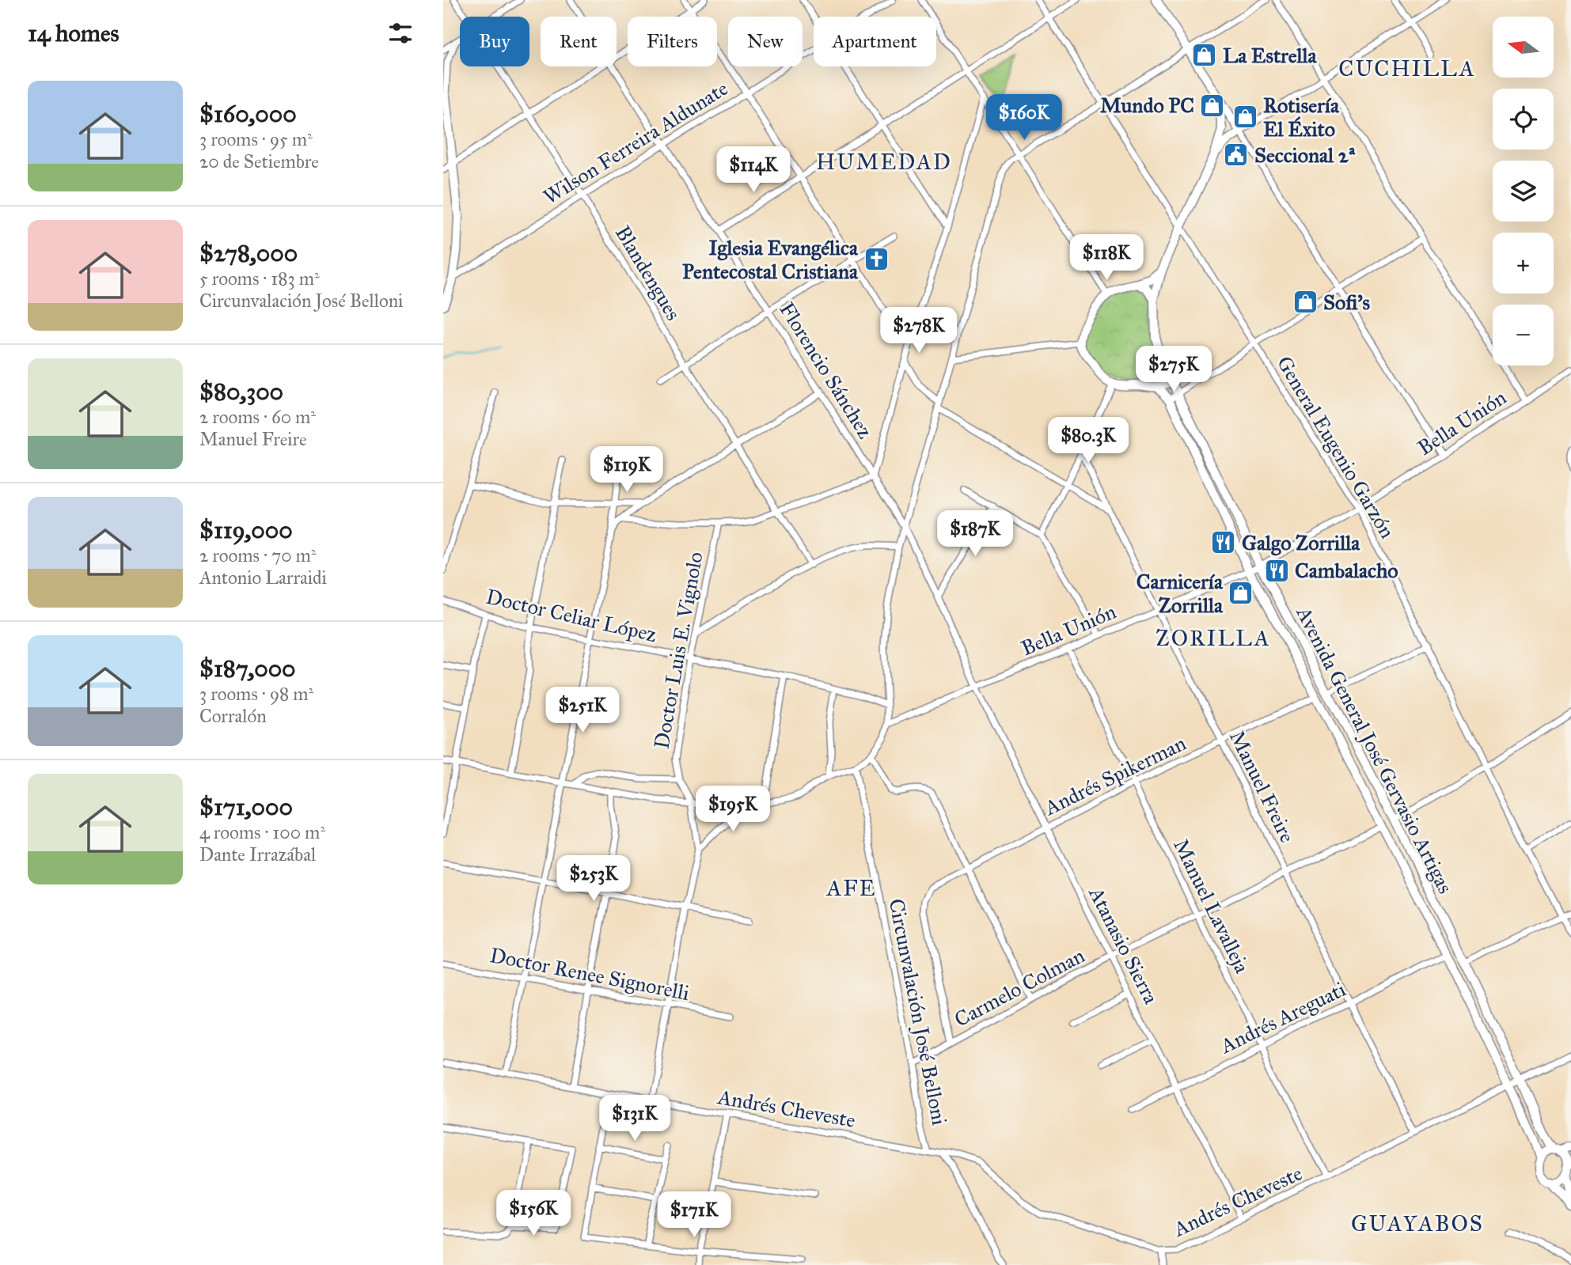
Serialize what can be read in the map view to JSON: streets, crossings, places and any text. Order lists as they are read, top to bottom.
{
  "streets": {
    "main road": ["Avenida General José Gervasio Artigas"],
    "street": [
      "Wilson Ferreira Aldunate",
      "Blandengues",
      "Florencio Sánchez",
      "Bella Unión",
      "General Eugenio Garzón",
      "Doctor Celiar López",
      "Doctor Luis E. Vignolo",
      "Andrés Spikerman",
      "Manuel Freire",
      "Manuel Lavalleja",
      "Atanasio Sierra",
      "Doctor Renee Signorelli",
      "Carmelo Colman",
      "Circunvalación José Belloni",
      "Andrés Areguati",
      "Andrés Cheveste"
    ]
  },
  "crossings": [
    ["Wilson Ferreira Aldunate", "Blandengues"],
    ["Wilson Ferreira Aldunate", "Florencio Sánchez"],
    ["Florencio Sánchez", "Bella Unión"],
    ["Florencio Sánchez", "Atanasio Sierra"],
    ["Bella Unión", "General Eugenio Garzón"],
    ["Bella Unión", "Avenida General José Gervasio Artigas"],
    ["Bella Unión", "Manuel Freire"],
    ["Bella Unión", "Manuel Lavalleja"],
    ["Bella Unión", "Atanasio Sierra"],
    ["General Eugenio Garzón", "Avenida General José Gervasio Artigas"],
    ["Doctor Celiar López", "Doctor Luis E. Vignolo"],
    ["Doctor Luis E. Vignolo", "Doctor Renee Signorelli"],
    ["Doctor Luis E. Vignolo", "Andrés Cheveste"],
    ["Avenida General José Gervasio Artigas", "Andrés Spikerman"],
    ["Avenida General José Gervasio Artigas", "Carmelo Colman"],
    ["Avenida General José Gervasio Artigas", "Andrés Areguati"],
    ["Avenida General José Gervasio Artigas", "Andrés Cheveste"],
    ["Andrés Spikerman", "Manuel Freire"],
    ["Andrés Spikerman", "Manuel Lavalleja"],
    ["Andrés Spikerman", "Atanasio Sierra"],
    ["Andrés Spikerman", "Carmelo Colman"],
    ["Manuel Freire", "Carmelo Colman"],
    ["Manuel Freire", "Andrés Areguati"],
    ["Manuel Freire", "Andrés Cheveste"],
    ["Manuel Lavalleja", "Carmelo Colman"],
    ["Manuel Lavalleja", "Andrés Areguati"],
    ["Manuel Lavalleja", "Andrés Cheveste"],
    ["Atanasio Sierra", "Carmelo Colman"],
    ["Atanasio Sierra", "Andrés Areguati"],
    ["Atanasio Sierra", "Andrés Cheveste"],
    ["Carmelo Colman", "Circunvalación José Belloni"],
    ["Circunvalación José Belloni", "Andrés Cheveste"]
  ],
  "districts": [
    "CUCHILLA",
    "HUMEDAD",
    "ZORILLA",
    "AFE",
    "GUAYABOS"
  ],
  "places": {
    "shop": [
      "La Estrella",
      "Mundo PC",
      "Rotisería El Éxito",
      "Sofi's",
      "Carnicería Zorrilla"
    ],
    "public building": ["Seccional 2ª"],
    "church": ["Iglesia Evangélica Pentecostal Cristiana"],
    "restaurant": ["Galgo Zorrilla", "Cambalacho"]
  },
  "north": "left",
  "page": {
    "heading": "14 homes",
    "map_buttons": ["+", "−"],
    "chip": [
      "Buy",
      "Rent",
      "Filters",
      "New",
      "Apartment"
    ],
    "list": [
      {
        "name": "$160,000",
        "note": "3 rooms · 95 m² · 20 de Setiembre"
      },
      {
        "name": "$278,000",
        "note": "5 rooms · 183 m² · Circunvalación José Belloni"
      },
      {
        "name": "$80,300",
        "note": "2 rooms · 60 m² · Manuel Freire"
      },
      {
        "name": "$119,000",
        "note": "2 rooms · 70 m² · Antonio Larraidi"
      },
      {
        "name": "$187,000",
        "note": "3 rooms · 98 m² · Corralón"
      },
      {
        "name": "$171,000",
        "note": "4 rooms · 100 m² · Dante Irrazábal"
      }
    ],
    "price": [
      "$160K",
      "$114K",
      "$118K",
      "$278K",
      "$275K",
      "$80.3K",
      "$119K",
      "$187K",
      "$251K",
      "$195K",
      "$253K",
      "$131K",
      "$156K",
      "$171K"
    ]
  }
}
